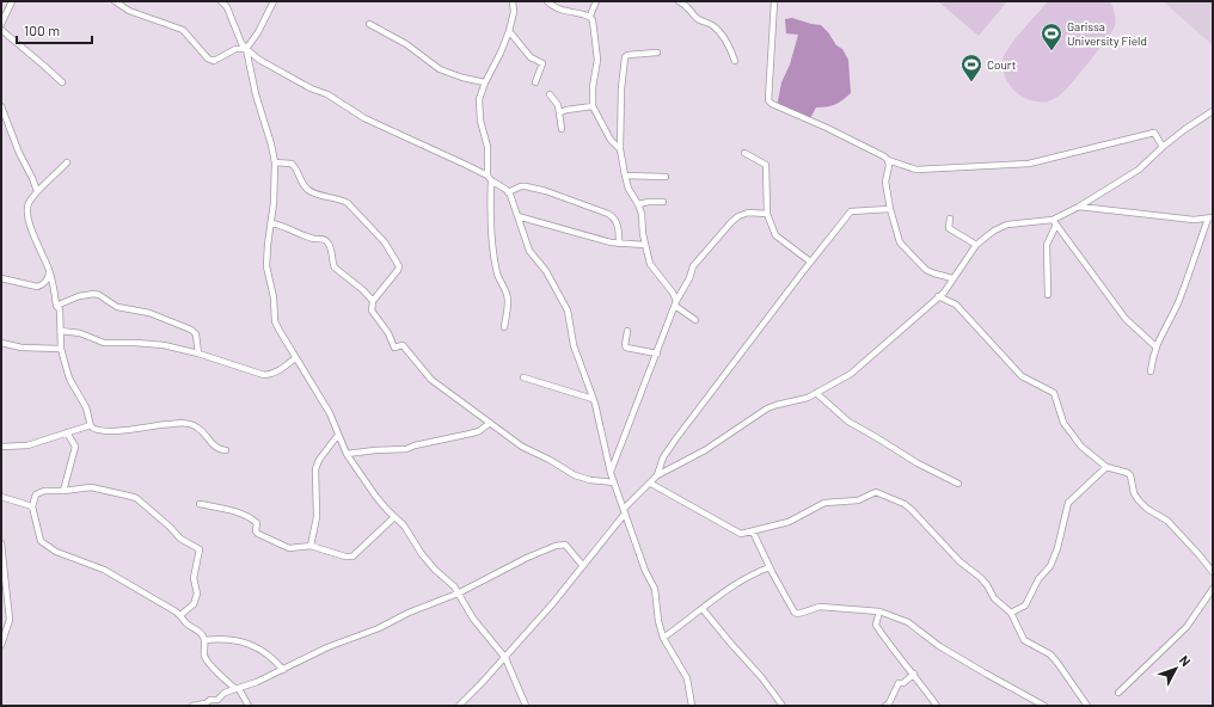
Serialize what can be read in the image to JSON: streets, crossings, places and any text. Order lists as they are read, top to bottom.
{
  "places": {
    "sports": ["Garissa University Field", "Court"]
  },
  "scale_bar": "100 m",
  "north": "top right"
}
